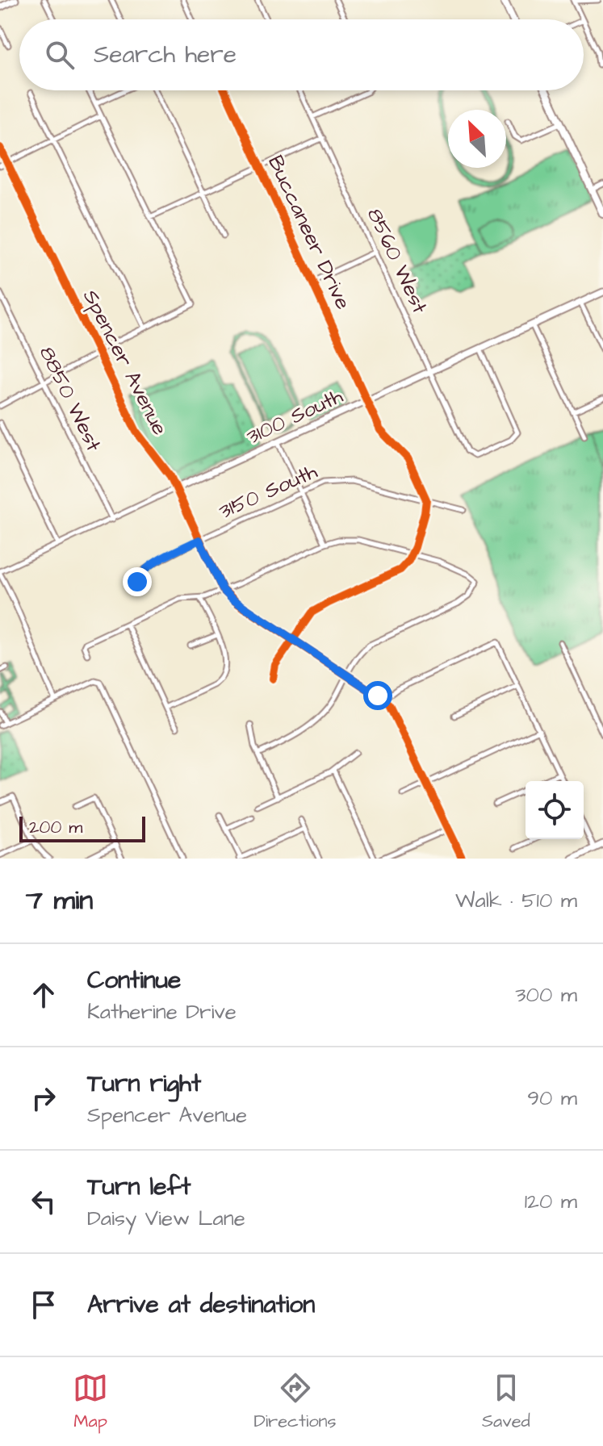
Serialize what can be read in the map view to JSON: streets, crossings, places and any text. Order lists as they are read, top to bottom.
{
  "streets": {
    "street": [
      "Buccaneer Drive",
      "8560 West",
      "Spencer Avenue",
      "8850 West",
      "3100 South",
      "3150 South"
    ]
  },
  "crossings": [
    ["Buccaneer Drive", "3100 South"],
    ["Buccaneer Drive", "3150 South"],
    ["8560 West", "3100 South"],
    ["Spencer Avenue", "3100 South"],
    ["Spencer Avenue", "3150 South"],
    ["8850 West", "3100 South"]
  ],
  "scale_bar": "200 m",
  "north": "top left",
  "page": {
    "search": "Search here",
    "scale": "200 m",
    "heading": ["7 min", "Walk · 510 m"],
    "list": [
      ["Continue", "Katherine Drive", "300 m"],
      ["Turn right", "Spencer Avenue", "90 m"],
      ["Turn left", "Daisy View Lane", "120 m"],
      "Arrive at destination"
    ],
    "nav": ["Map", "Directions", "Saved"]
  }
}
